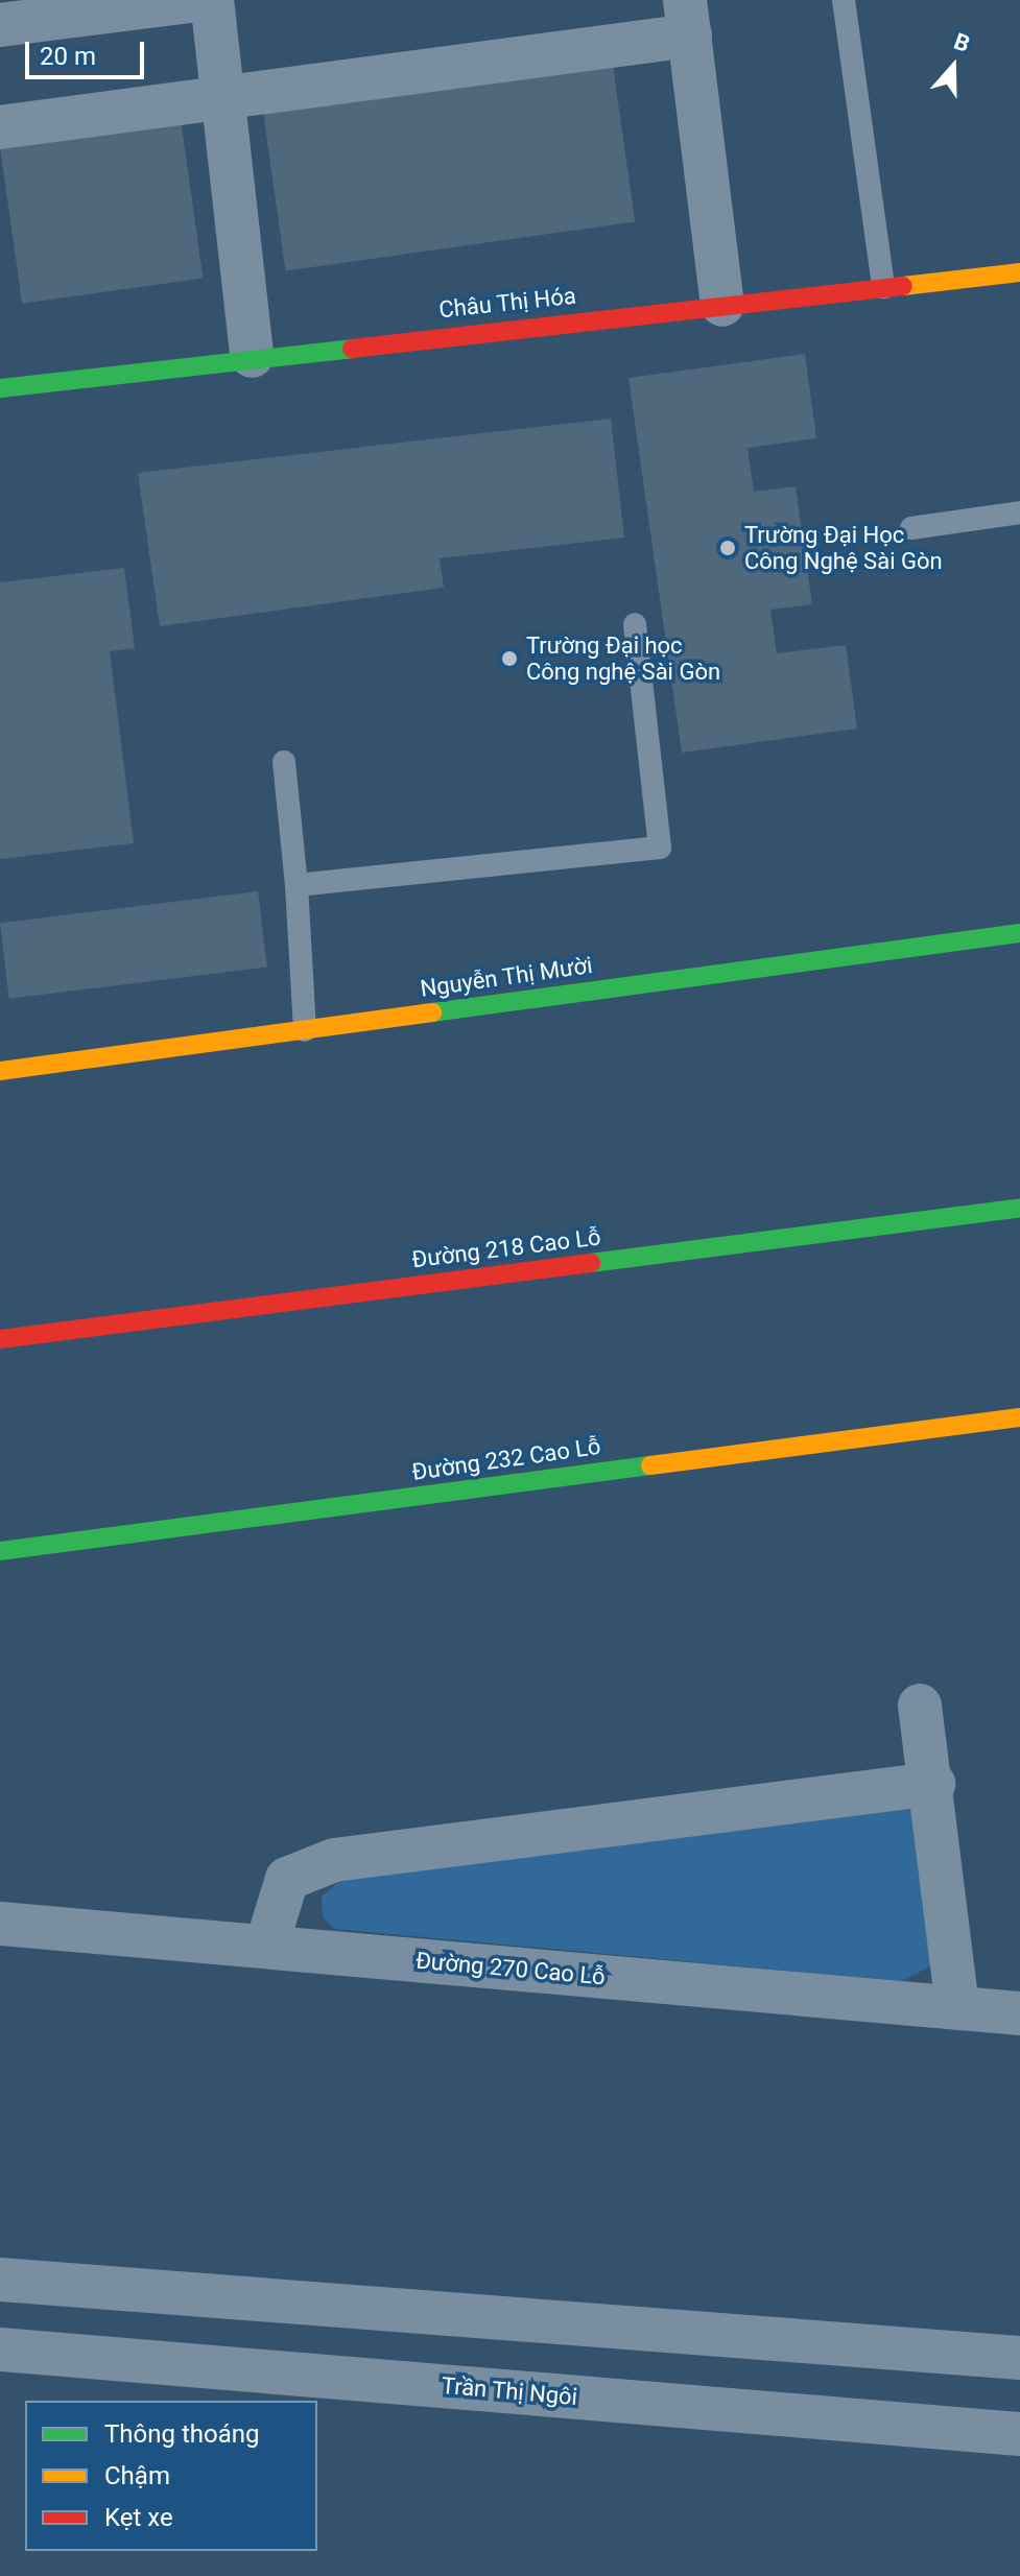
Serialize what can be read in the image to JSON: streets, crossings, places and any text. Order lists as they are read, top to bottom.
{
  "streets": {
    "street": [
      "Châu Thị Hóa",
      "Nguyễn Thị Mười",
      "Đường 218 Cao Lỗ",
      "Đường 232 Cao Lỗ",
      "Đường 270 Cao Lỗ",
      "Trần Thị Ngôi"
    ]
  },
  "places": ["Trường Đại Học Công Nghệ Sài Gòn", "Trường Đại học Công nghệ Sài Gòn"],
  "legend": ["Thông thoáng", "Chậm", "Kẹt xe"],
  "scale_bar": "20 m",
  "north": "top"
}
